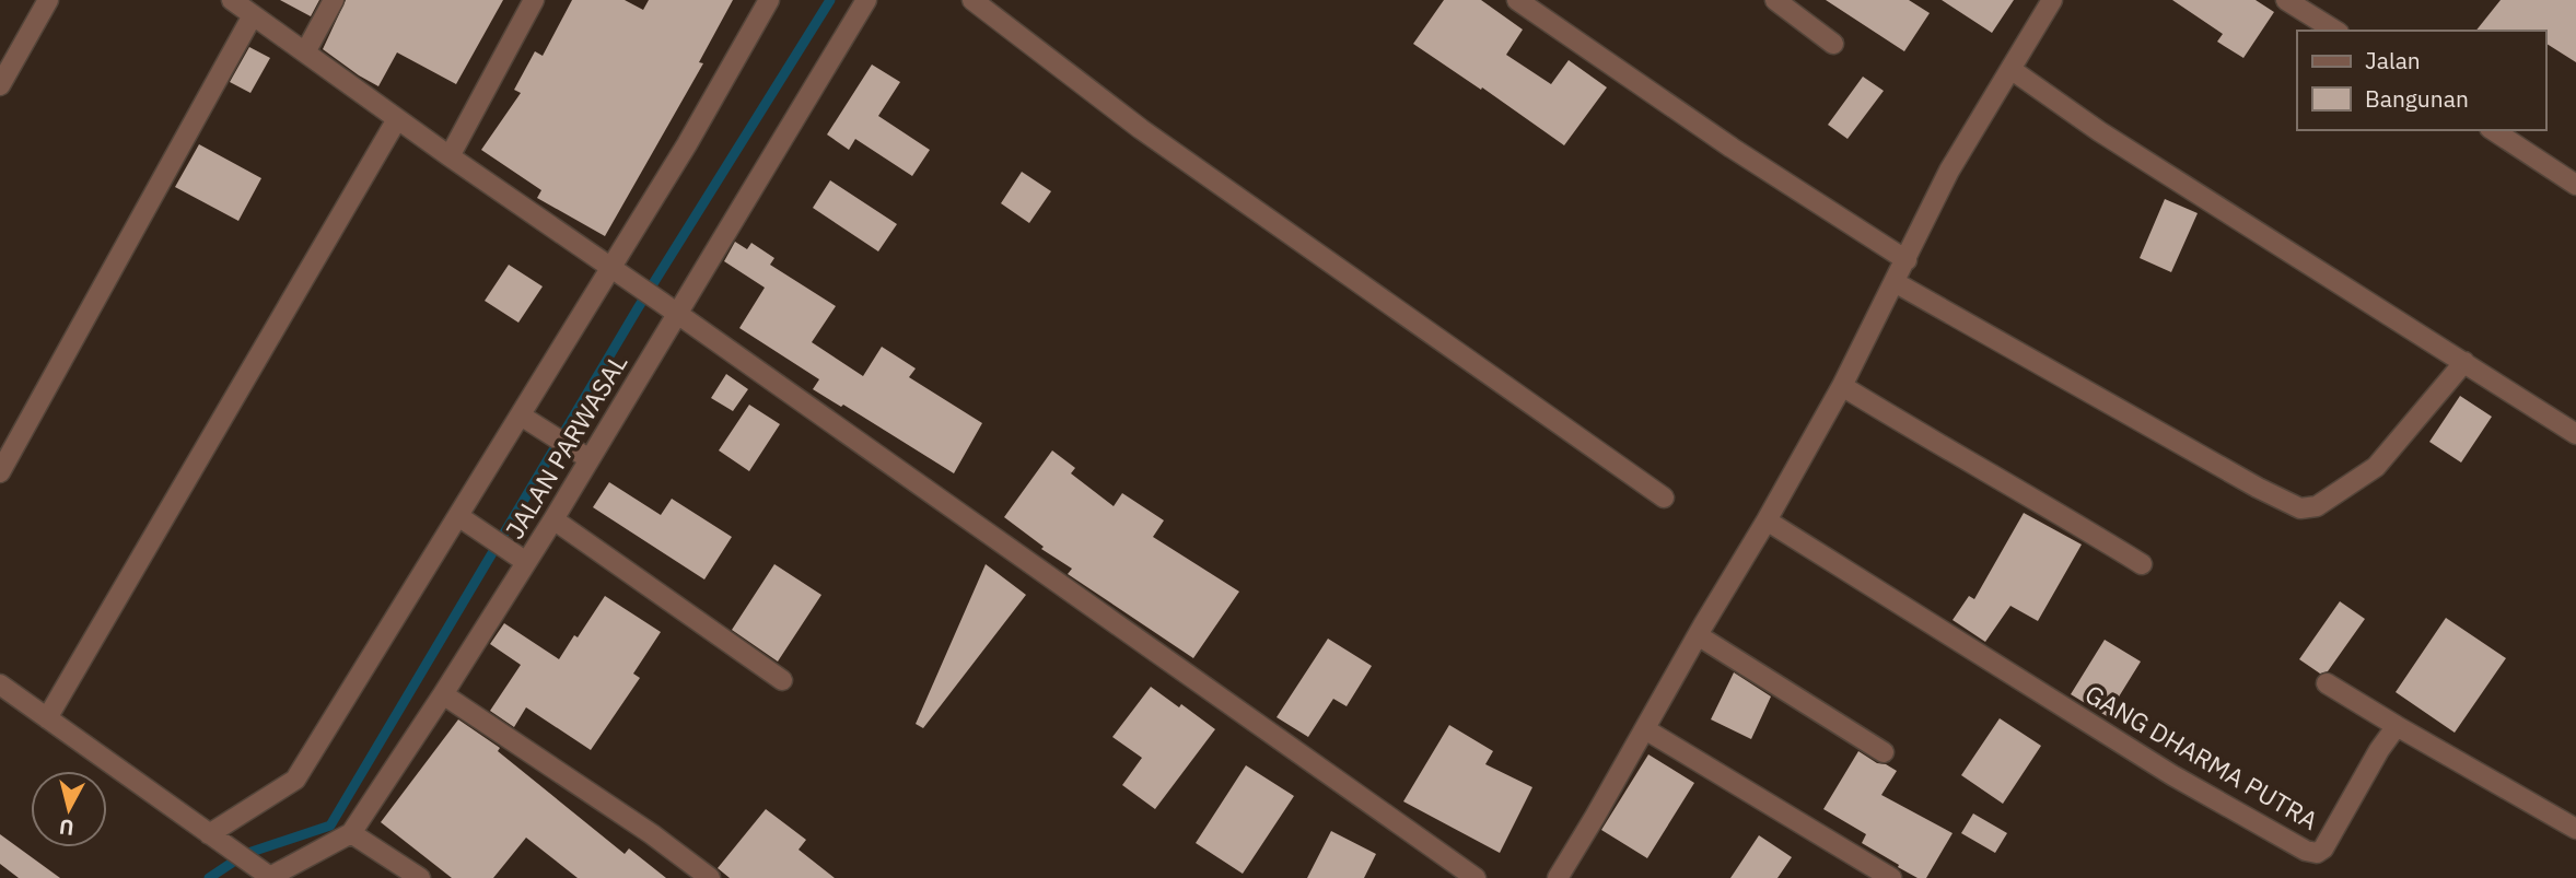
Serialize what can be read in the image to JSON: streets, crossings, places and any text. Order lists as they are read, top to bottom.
{
  "streets": {
    "street": ["JALAN PARWASAL", "GANG DHARMA PUTRA"]
  },
  "legend": ["Jalan", "Bangunan"],
  "north": "bottom"
}
